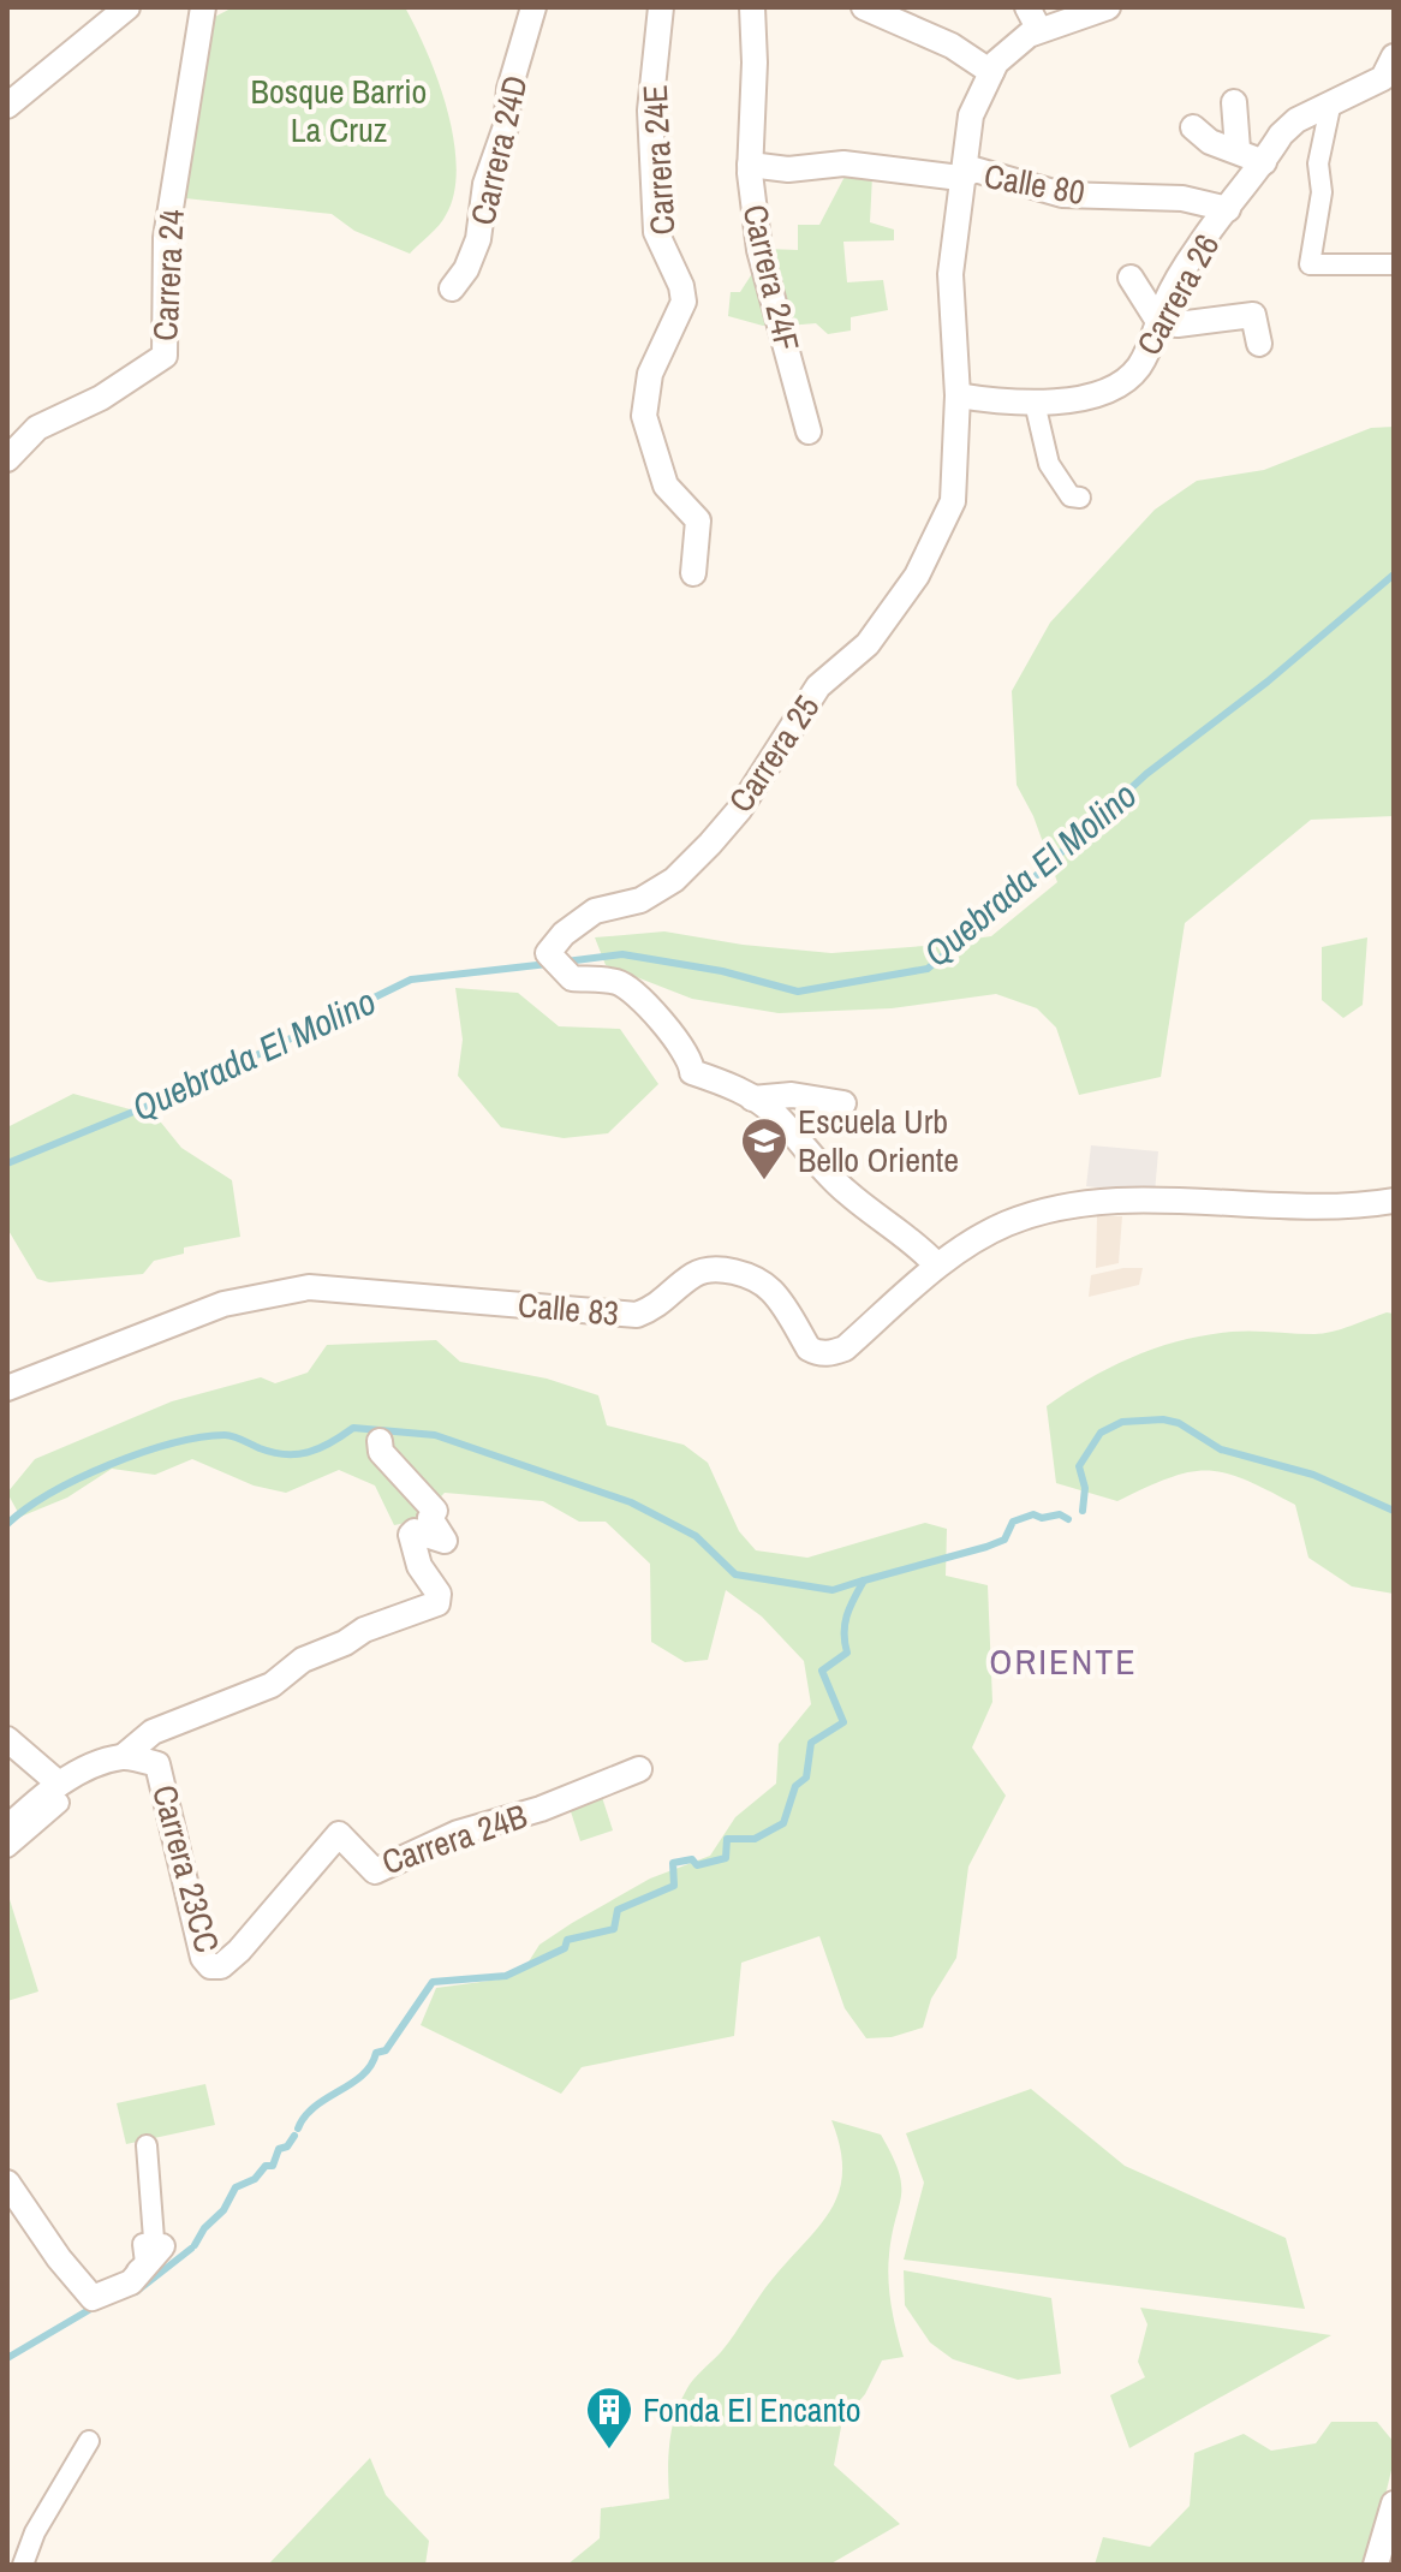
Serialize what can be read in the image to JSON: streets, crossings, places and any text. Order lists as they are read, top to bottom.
{
  "streets": {
    "street": [
      "Carrera 24D",
      "Carrera 24E",
      "Calle 80",
      "Carrera 24",
      "Carrera 24F",
      "Carrera 26",
      "Carrera 25",
      "Calle 83",
      "Carrera 24B",
      "Carrera 23CC"
    ]
  },
  "crossings": [
    ["Calle 80", "Carrera 24F"],
    ["Calle 80", "Carrera 26"],
    ["Calle 80", "Carrera 25"],
    ["Carrera 26", "Carrera 25"],
    ["Carrera 25", "Calle 83"],
    ["Carrera 24B", "Carrera 23CC"]
  ],
  "districts": ["ORIENTE"],
  "water": ["Quebrada El Molino"],
  "parks": ["Bosque Barrio La Cruz"],
  "places": {
    "school or university": ["Escuela Urb Bello Oriente"],
    "building": ["Fonda El Encanto"]
  }
}
